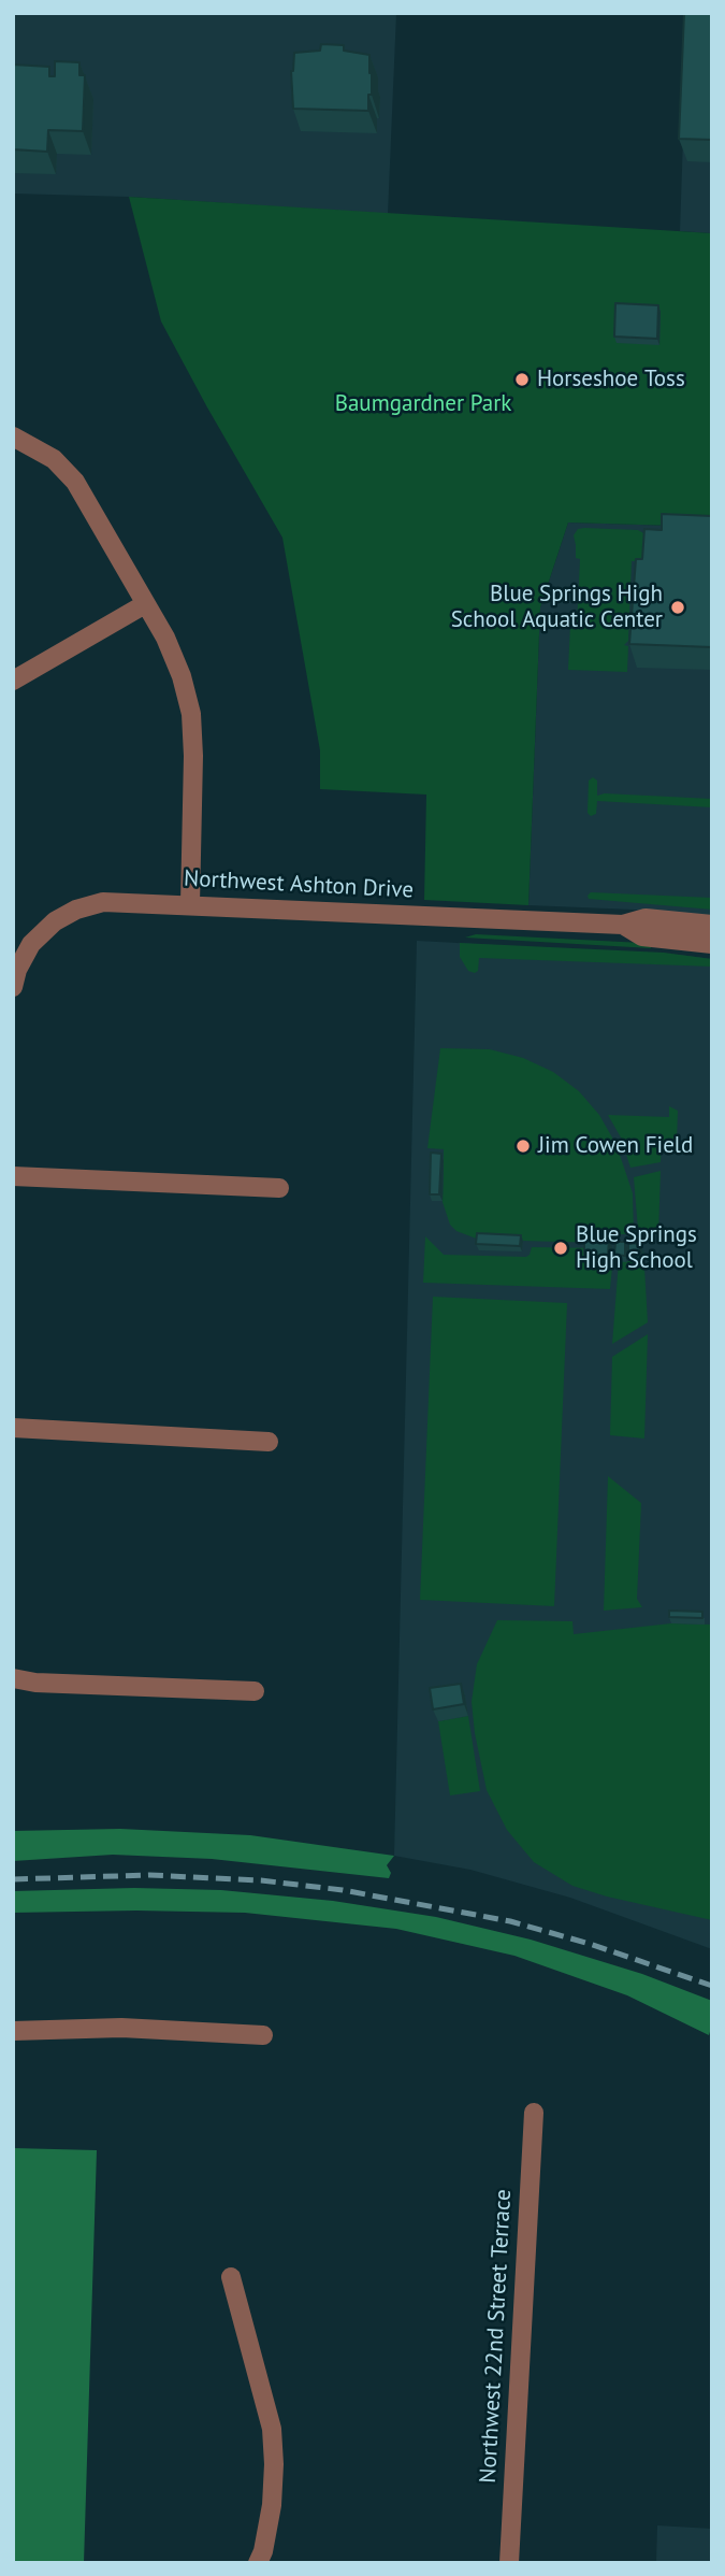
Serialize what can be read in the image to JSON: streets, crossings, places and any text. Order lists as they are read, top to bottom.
{
  "streets": {
    "street": ["Northwest Ashton Drive", "Northwest 22nd Street Terrace"]
  },
  "parks": ["Baumgardner Park"],
  "places": [
    "Horseshoe Toss",
    "Blue Springs High School Aquatic Center",
    "Jim Cowen Field",
    "Blue Springs High School"
  ]
}
